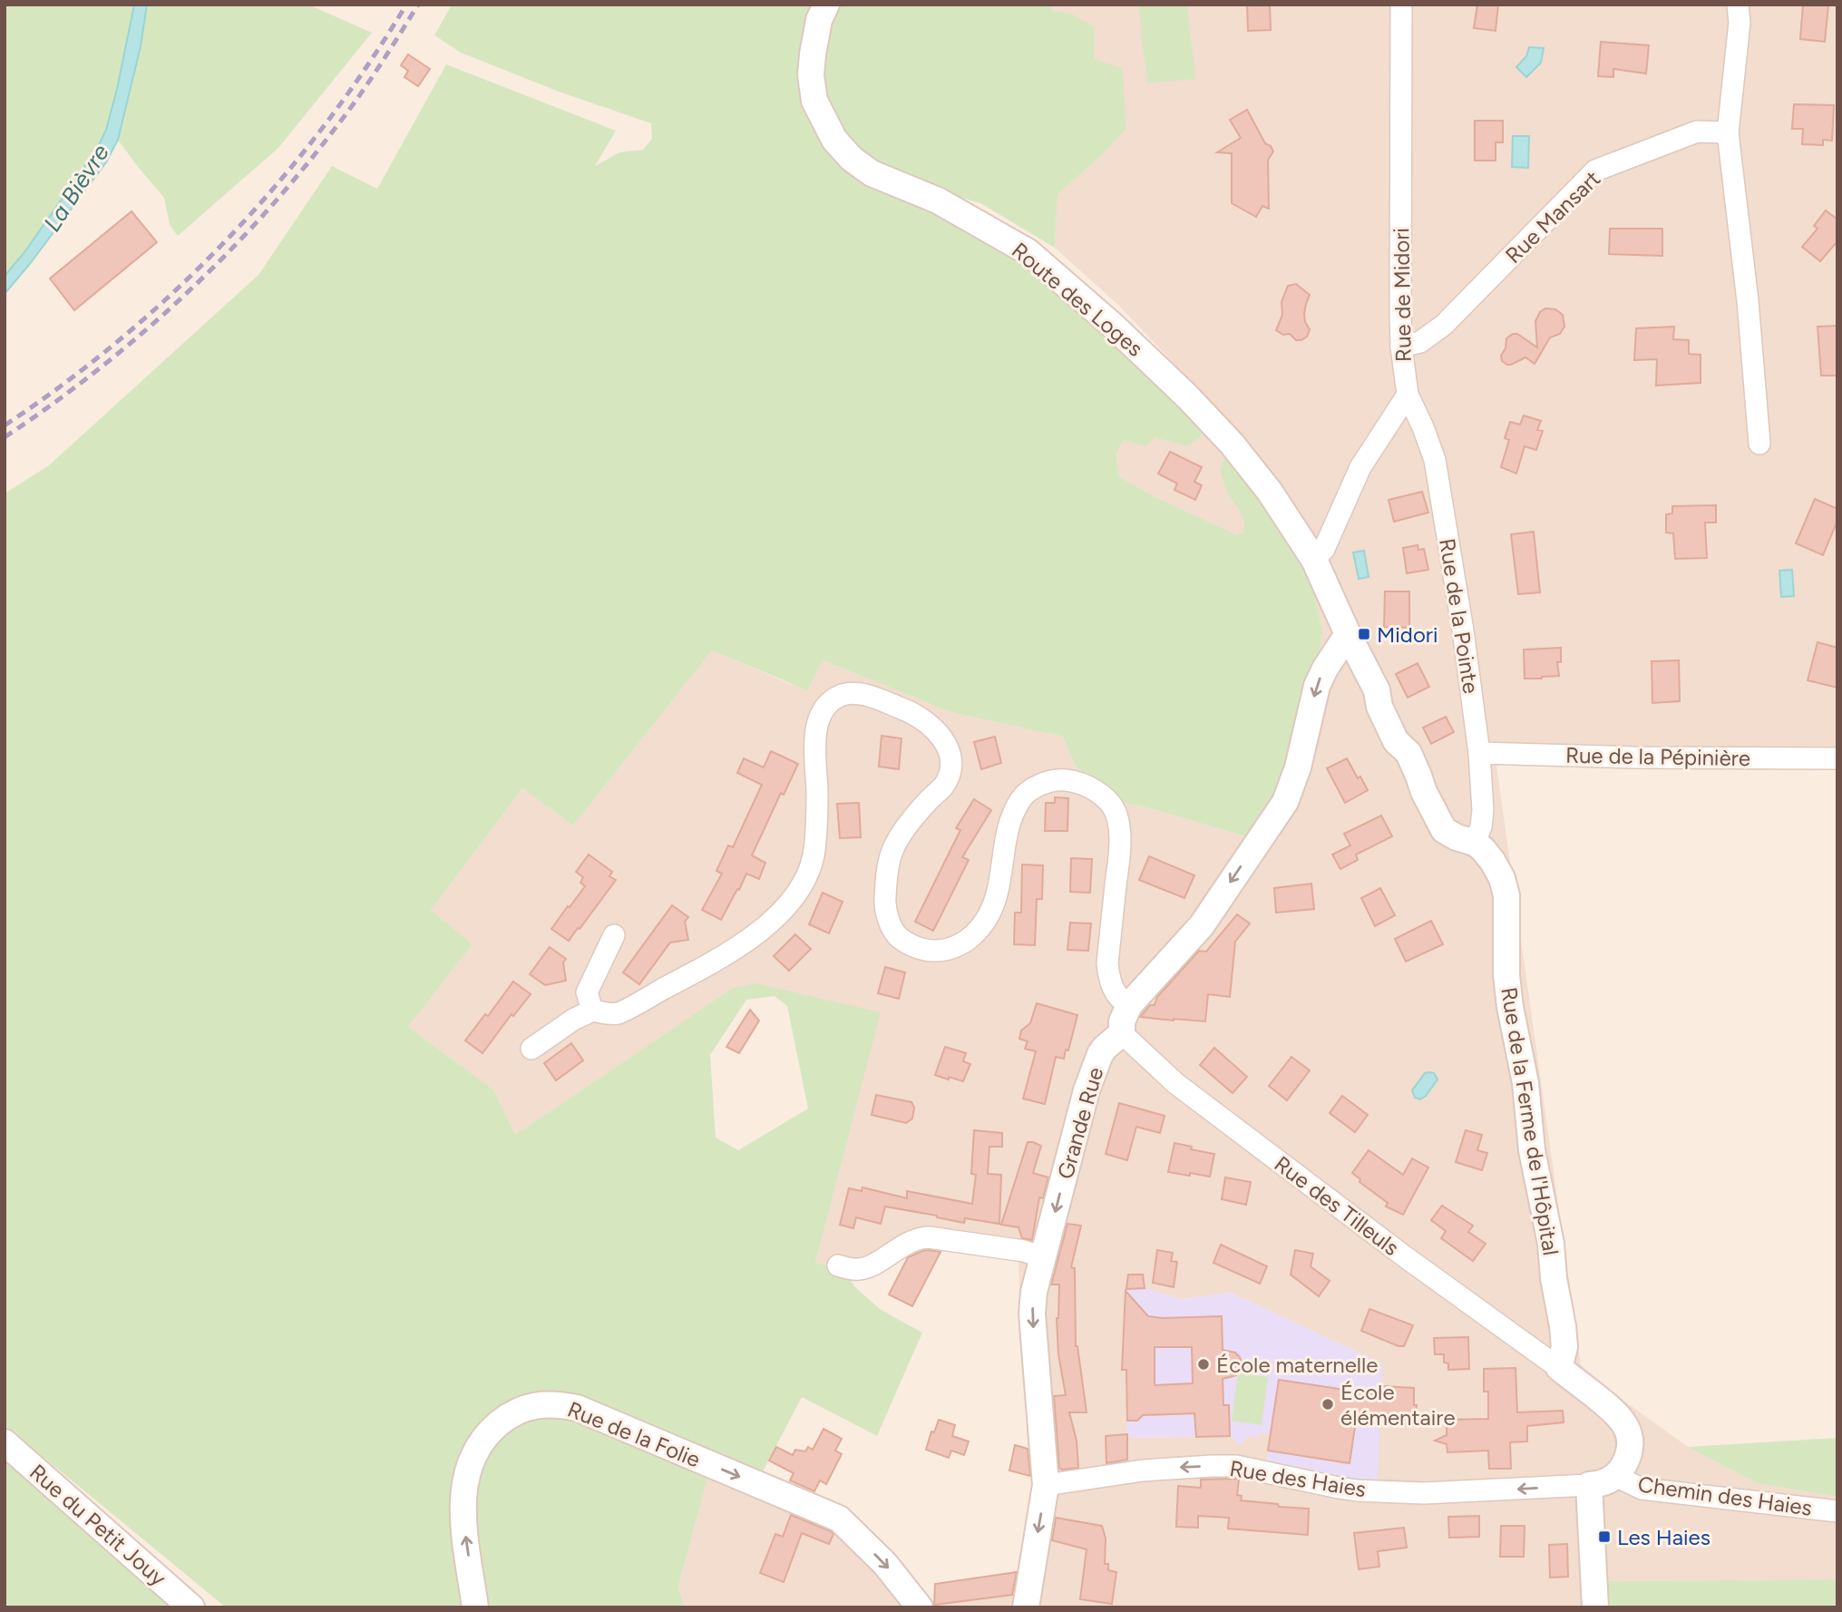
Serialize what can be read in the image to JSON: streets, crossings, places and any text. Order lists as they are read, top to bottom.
{
  "streets": {
    "street": [
      "Rue Mansart",
      "Rue de Midori",
      "Route des Loges",
      "Rue de la Pointe",
      "Rue de la Pépinière",
      "Rue de la Ferme de l'Hôpital",
      "Grande Rue",
      "Rue des Tilleuls",
      "Rue de la Folie",
      "Rue des Haies",
      "Chemin des Haies",
      "Rue du Petit Jouy"
    ]
  },
  "crossings": [
    ["Rue Mansart", "Rue de Midori"],
    ["Rue de Midori", "Route des Loges"],
    ["Rue de Midori", "Rue de la Pointe"],
    ["Route des Loges", "Rue de la Ferme de l'Hôpital"],
    ["Rue de la Pointe", "Rue de la Pépinière"],
    ["Rue de la Pointe", "Rue de la Ferme de l'Hôpital"],
    ["Rue de la Ferme de l'Hôpital", "Rue des Tilleuls"],
    ["Grande Rue", "Rue des Tilleuls"],
    ["Grande Rue", "Rue des Haies"]
  ],
  "one_way": ["Grande Rue", "Rue des Haies"],
  "water": ["La Bièvre"],
  "places": {
    "transit": ["Midori", "Les Haies"],
    "other": ["École maternelle", "École élémentaire"]
  }
}
